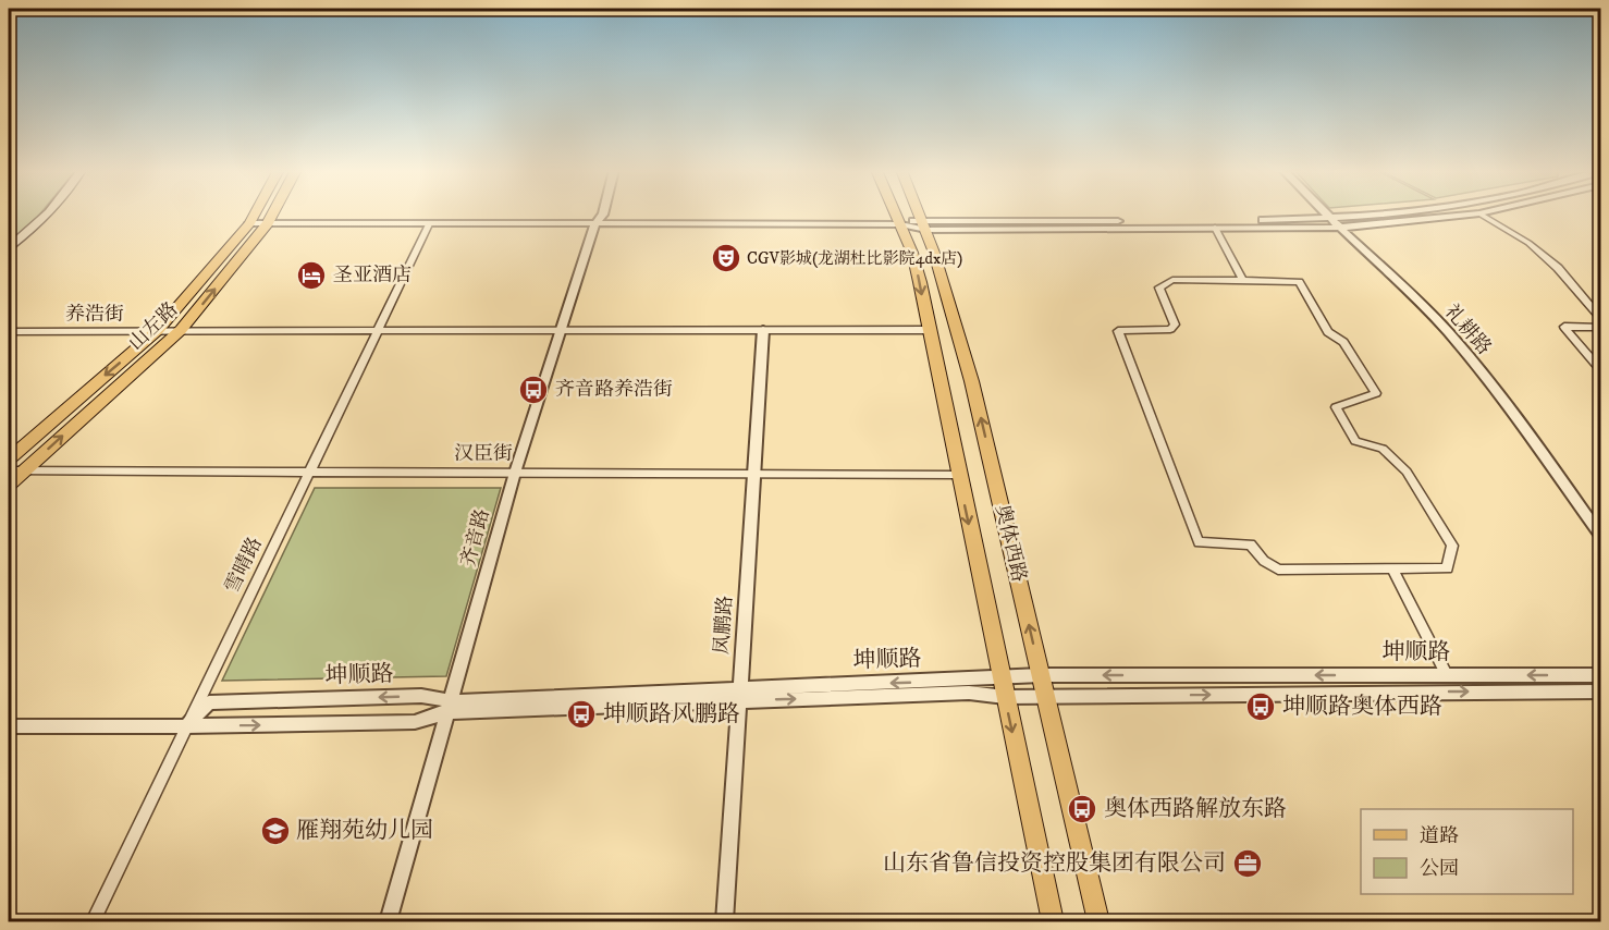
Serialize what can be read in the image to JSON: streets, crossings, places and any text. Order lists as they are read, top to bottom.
{
  "streets": {
    "main road": ["山左路", "奥体西路"],
    "street": [
      "养浩街",
      "礼耕路",
      "汉臣街",
      "齐音路",
      "雪晴路",
      "凤鹏路",
      "坤顺路"
    ]
  },
  "crossings": [
    ["养浩街", "山左路"],
    ["养浩街", "齐音路"],
    ["养浩街", "奥体西路"],
    ["养浩街", "雪晴路"],
    ["养浩街", "凤鹏路"],
    ["山左路", "汉臣街"],
    ["汉臣街", "齐音路"],
    ["汉臣街", "奥体西路"],
    ["汉臣街", "雪晴路"],
    ["汉臣街", "凤鹏路"],
    ["齐音路", "坤顺路"],
    ["奥体西路", "坤顺路"],
    ["雪晴路", "坤顺路"],
    ["凤鹏路", "坤顺路"]
  ],
  "places": {
    "theatre": ["CGV影城(龙湖杜比影院4dx店)"],
    "hotel": ["圣亚酒店"],
    "bus stop": [
      "齐音路养浩街",
      "坤顺路奥体西路",
      "坤顺路风鹏路",
      "奥体西路解放东路"
    ],
    "school or university": ["雁翔苑幼儿园"],
    "office": ["山东省鲁信投资控股集团有限公司"]
  },
  "legend": ["道路", "公园"]
}
